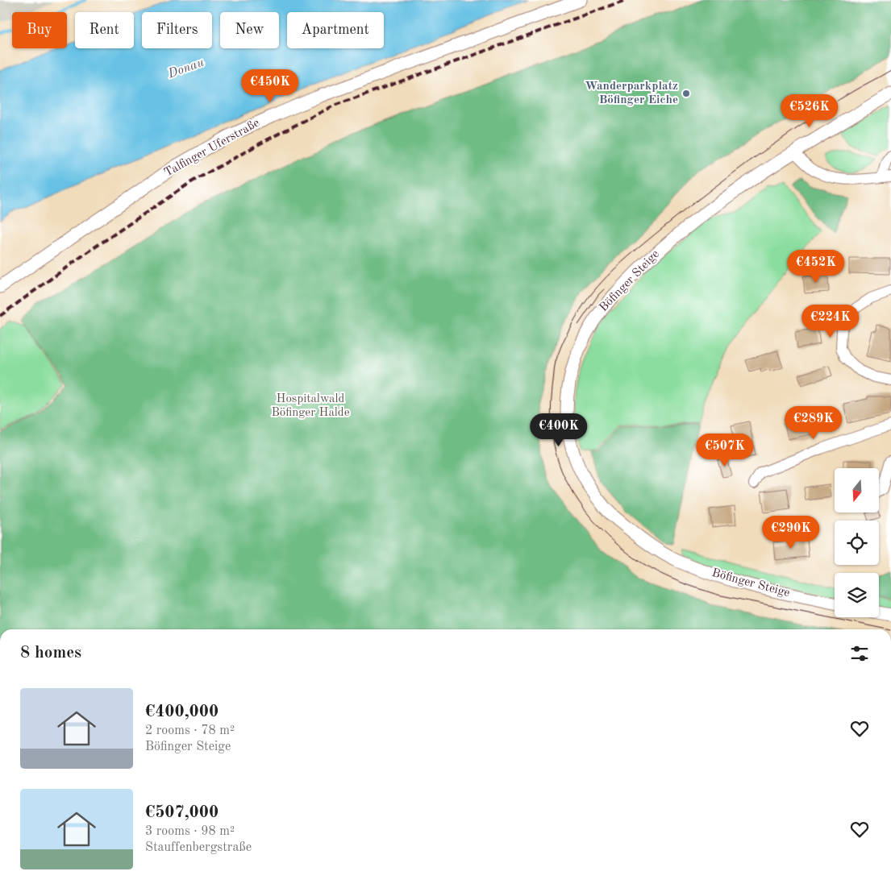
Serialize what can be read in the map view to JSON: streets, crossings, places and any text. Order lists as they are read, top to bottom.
{
  "streets": {
    "street": ["Talfinger Uferstraße", "Böfinger Steige"]
  },
  "water": ["Donau"],
  "parks": ["Hospitalwald Böfinger Halde"],
  "places": ["Wanderparkplatz Böfinger Eiche"],
  "north": "bottom",
  "page": {
    "chip": [
      "Buy",
      "Rent",
      "Filters",
      "New",
      "Apartment"
    ],
    "price": [
      "€450K",
      "€526K",
      "€452K",
      "€224K",
      "€289K",
      "€400K",
      "€507K",
      "€290K"
    ],
    "heading": "8 homes",
    "list": [
      {
        "name": "€400,000",
        "note": "2 rooms · 78 m² · Böfinger Steige"
      },
      {
        "name": "€507,000",
        "note": "3 rooms · 98 m² · Stauffenbergstraße"
      }
    ]
  }
}
